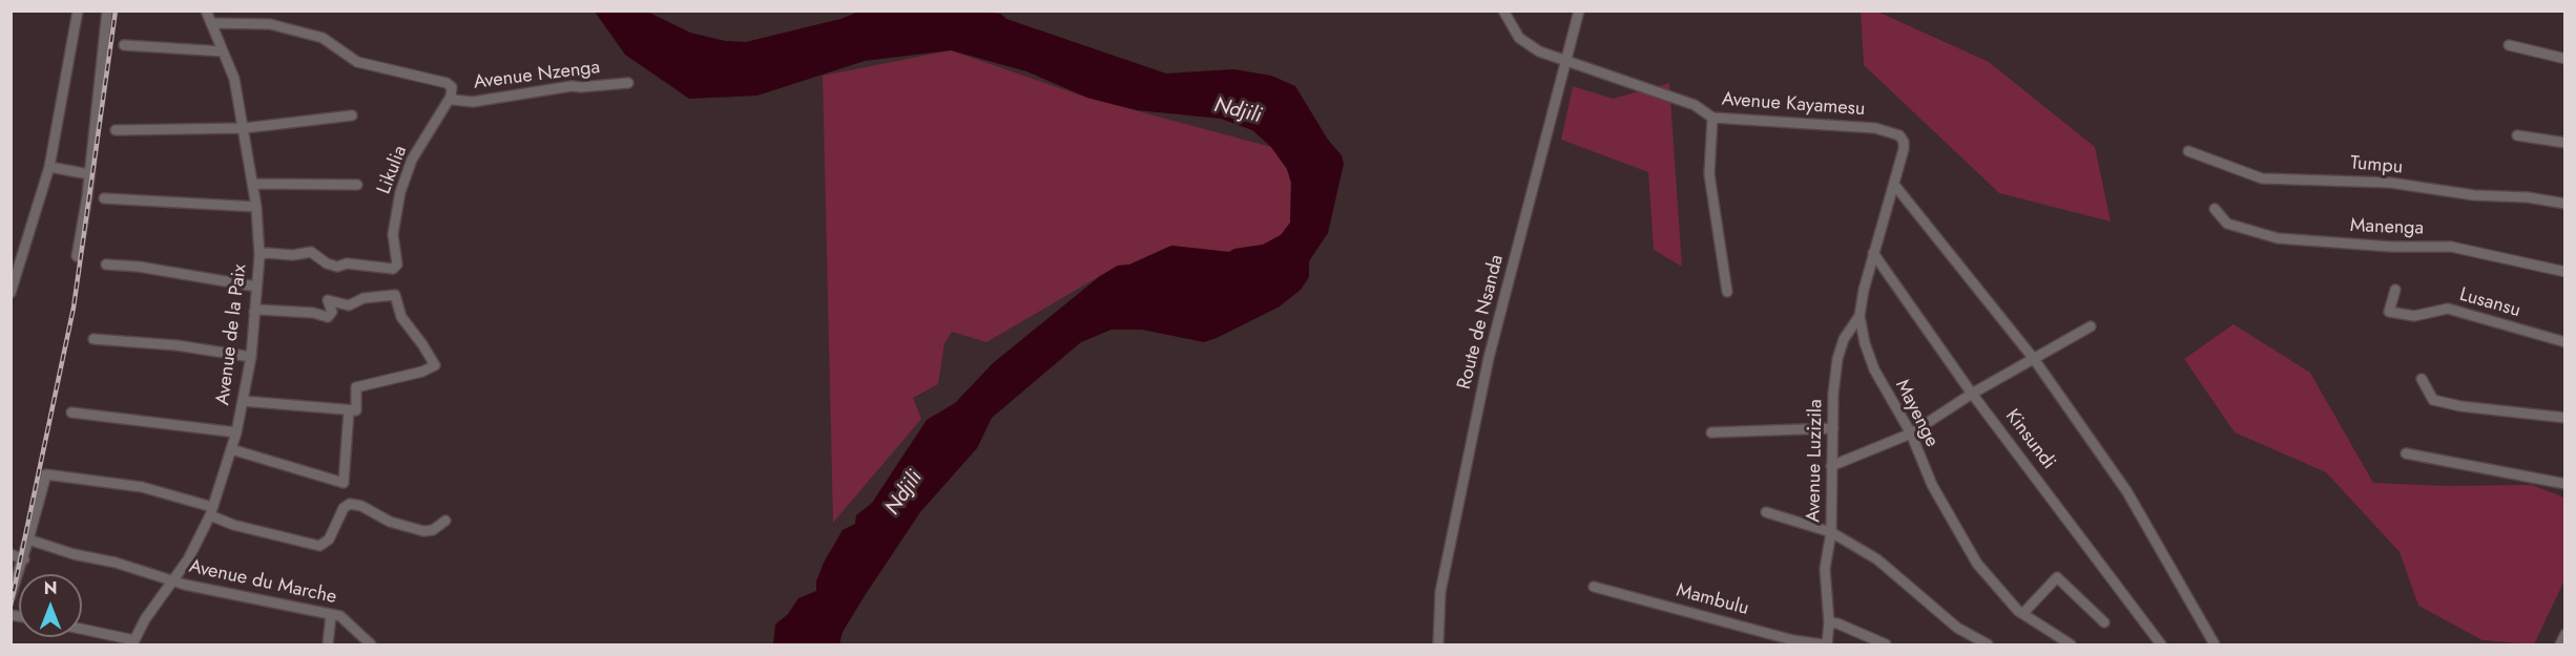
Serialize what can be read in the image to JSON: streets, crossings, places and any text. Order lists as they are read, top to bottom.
{
  "streets": {
    "street": [
      "Avenue Nzenga",
      "Avenue Kayamesu",
      "Tumpu",
      "Likulia",
      "Manenga",
      "Lusansu",
      "Route de Nsanda",
      "Avenue de la Paix",
      "Mayenge",
      "Kinsundi",
      "Avenue Luzizila",
      "Avenue du Marche",
      "Mambulu"
    ]
  },
  "crossings": [
    ["Avenue Nzenga", "Likulia"],
    ["Avenue Nzenga", "Avenue de la Paix"],
    ["Avenue Kayamesu", "Route de Nsanda"],
    ["Avenue Kayamesu", "Mayenge"],
    ["Likulia", "Avenue de la Paix"],
    ["Avenue de la Paix", "Avenue du Marche"],
    ["Mayenge", "Kinsundi"],
    ["Mayenge", "Avenue Luzizila"],
    ["Avenue Luzizila", "Mambulu"]
  ],
  "water": ["Ndjili"],
  "north": "top"
}
